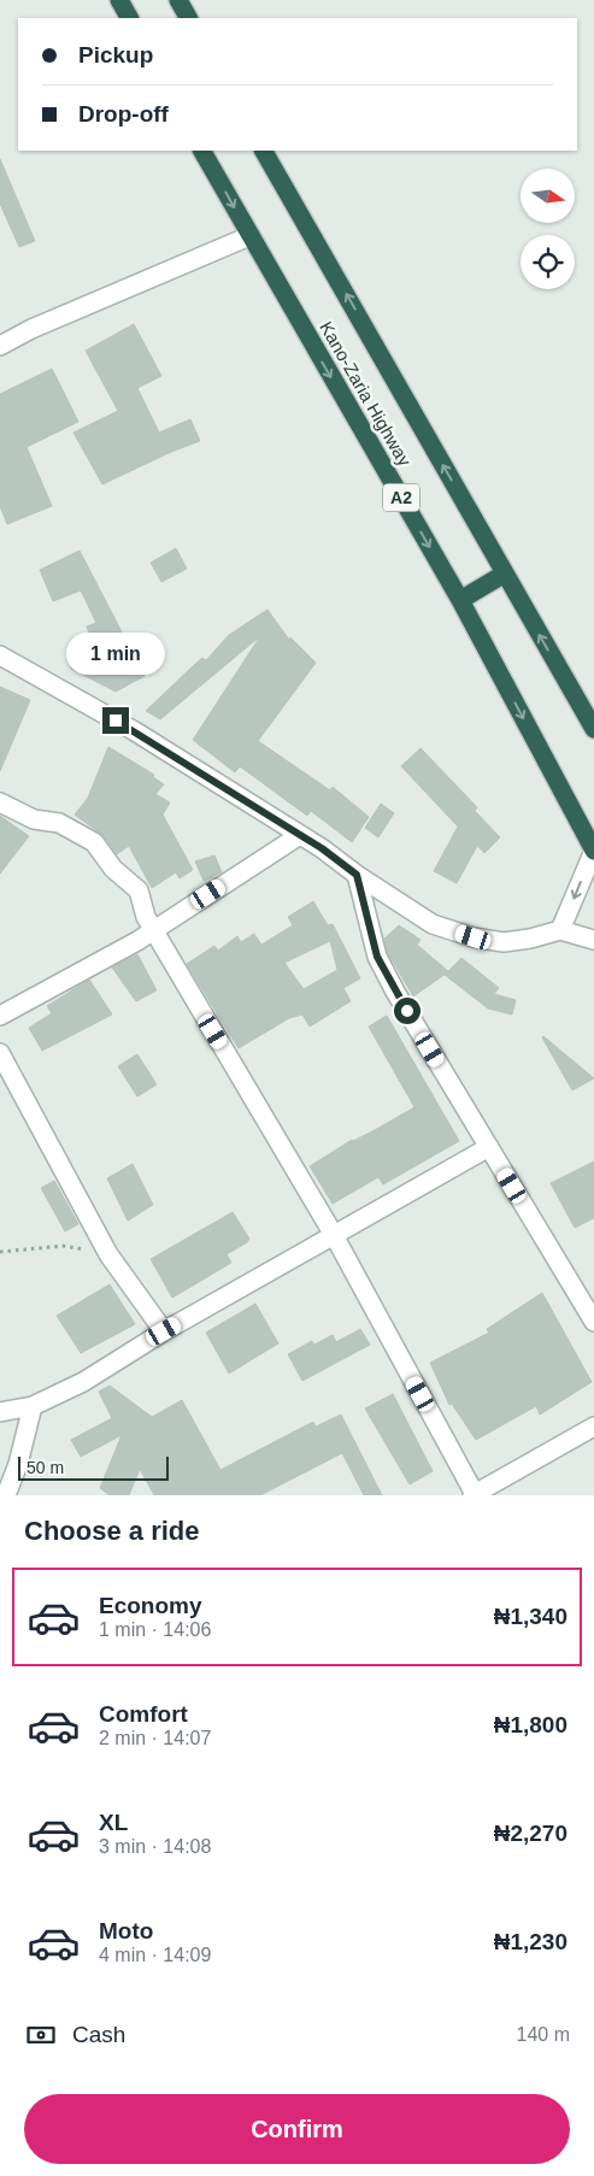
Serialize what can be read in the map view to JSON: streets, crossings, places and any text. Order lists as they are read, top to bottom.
{
  "streets": {
    "highway": ["Kano-Zaria Highway", "A2"]
  },
  "scale_bar": "50 m",
  "north": "right",
  "page": {
    "banner": ["Pickup", "Drop-off"],
    "bubble": "1 min",
    "scale": "50 m",
    "heading": "Choose a ride",
    "list": [
      {
        "name": "Economy",
        "note": "1 min · 14:06",
        "value": "₦1,340"
      },
      {
        "name": "Comfort",
        "note": "2 min · 14:07",
        "value": "₦1,800"
      },
      {
        "name": "XL",
        "note": "3 min · 14:08",
        "value": "₦2,270"
      },
      {
        "name": "Moto",
        "note": "4 min · 14:09",
        "value": "₦1,230"
      }
    ],
    "pay": ["Cash", "140 m"],
    "buttons": "Confirm"
  }
}
